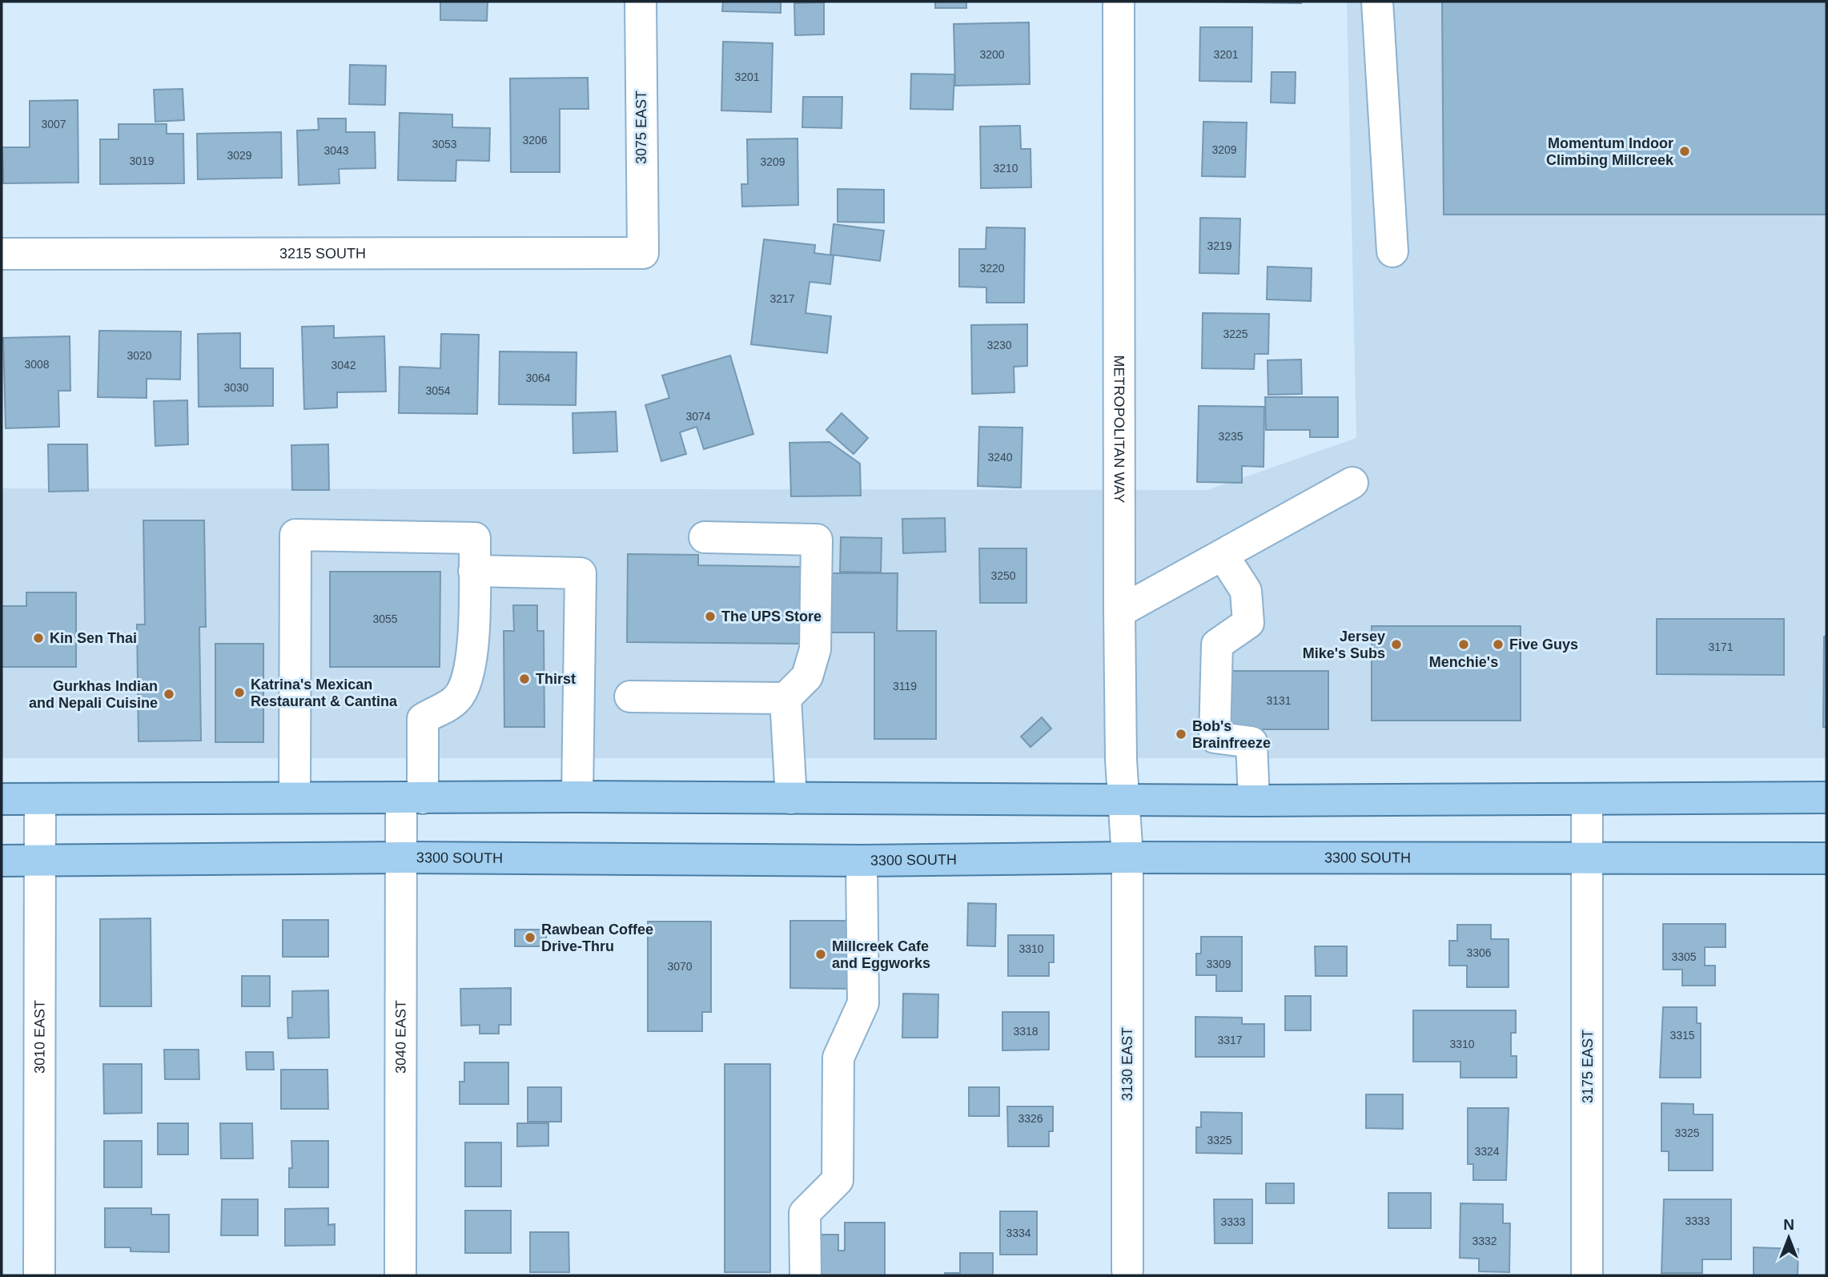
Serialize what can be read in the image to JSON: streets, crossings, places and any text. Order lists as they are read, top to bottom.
{
  "streets": {
    "main road": ["3300 SOUTH"],
    "street": [
      "3075 EAST",
      "3215 SOUTH",
      "METROPOLITAN WAY",
      "3040 EAST",
      "3010 EAST",
      "3130 EAST",
      "3175 EAST"
    ]
  },
  "crossings": [
    ["3075 EAST", "3215 SOUTH"],
    ["METROPOLITAN WAY", "3300 SOUTH"],
    ["METROPOLITAN WAY", "3130 EAST"],
    ["3300 SOUTH", "3040 EAST"],
    ["3300 SOUTH", "3010 EAST"],
    ["3300 SOUTH", "3130 EAST"],
    ["3300 SOUTH", "3175 EAST"]
  ],
  "places": [
    "Momentum Indoor Climbing Millcreek",
    "The UPS Store",
    "Kin Sen Thai",
    "Jersey Mike's Subs",
    "Menchie's",
    "Five Guys",
    "Thirst",
    "Katrina's Mexican Restaurant & Cantina",
    "Gurkhas Indian and Nepali Cuisine",
    "Bob's Brainfreeze",
    "Rawbean Coffee Drive-Thru",
    "Millcreek Cafe and Eggworks"
  ],
  "house_numbers": [
    "3200",
    "3201",
    "3201",
    "3007",
    "3206",
    "3053",
    "3209",
    "3043",
    "3029",
    "3019",
    "3209",
    "3210",
    "3219",
    "3220",
    "3217",
    "3225",
    "3230",
    "3020",
    "3008",
    "3042",
    "3064",
    "3030",
    "3054",
    "3074",
    "3235",
    "3240",
    "3250",
    "3055",
    "3171",
    "3119",
    "3131",
    "3310",
    "3306",
    "3305",
    "3309",
    "3070",
    "3318",
    "3315",
    "3317",
    "3310",
    "3326",
    "3325",
    "3325",
    "3324",
    "3333",
    "3333",
    "3334",
    "3332"
  ],
  "north": "top"
}
